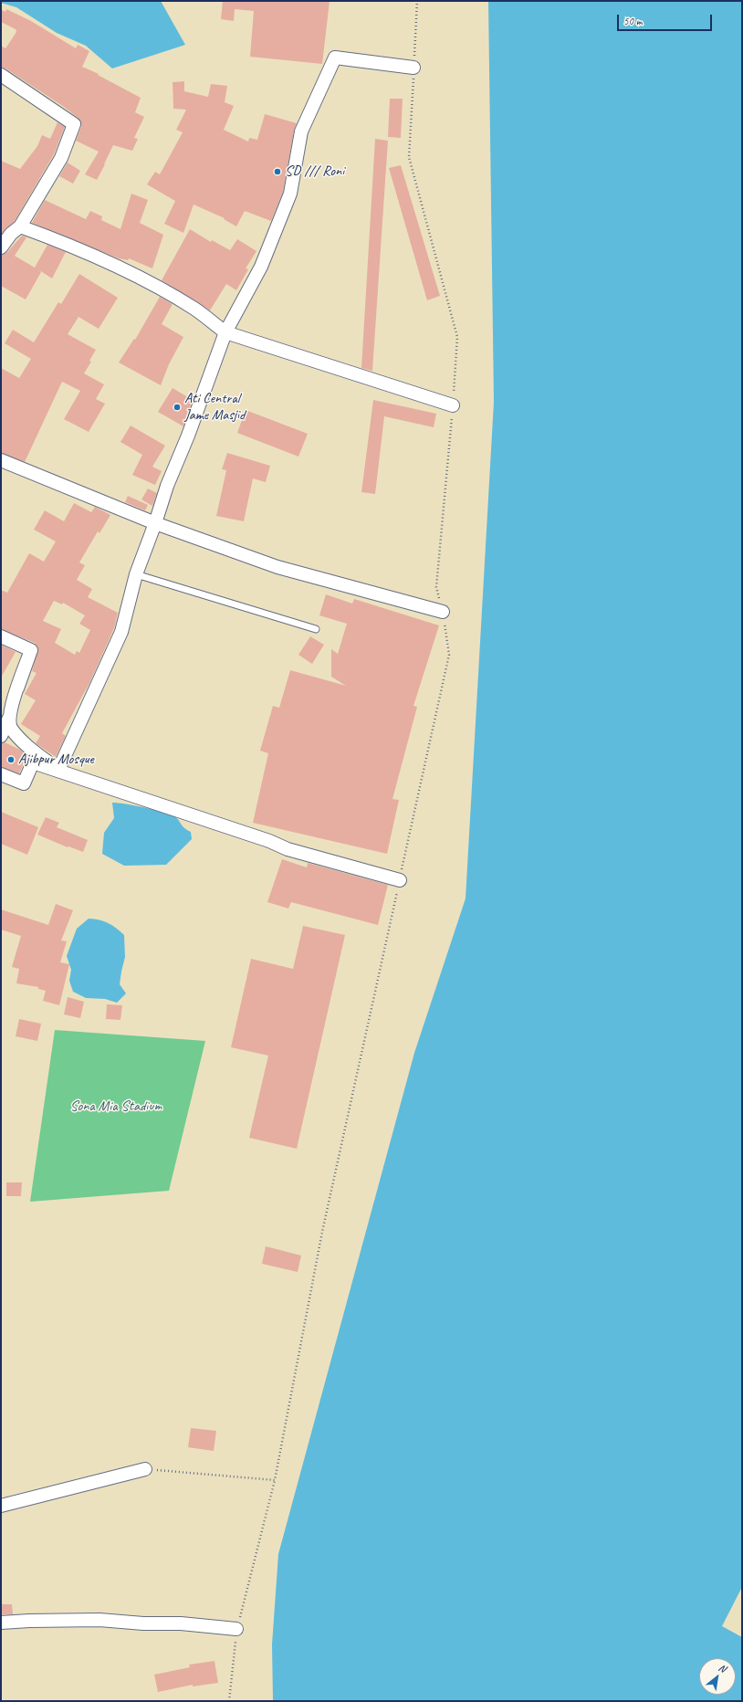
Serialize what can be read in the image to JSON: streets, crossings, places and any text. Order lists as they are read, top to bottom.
{
  "parks": ["Sona Mia Stadium"],
  "places": ["SD /// Roni", "Ati Central Jame Masjid", "Ajibpur Mosque"],
  "scale_bar": "50 m",
  "north": "top right"
}
